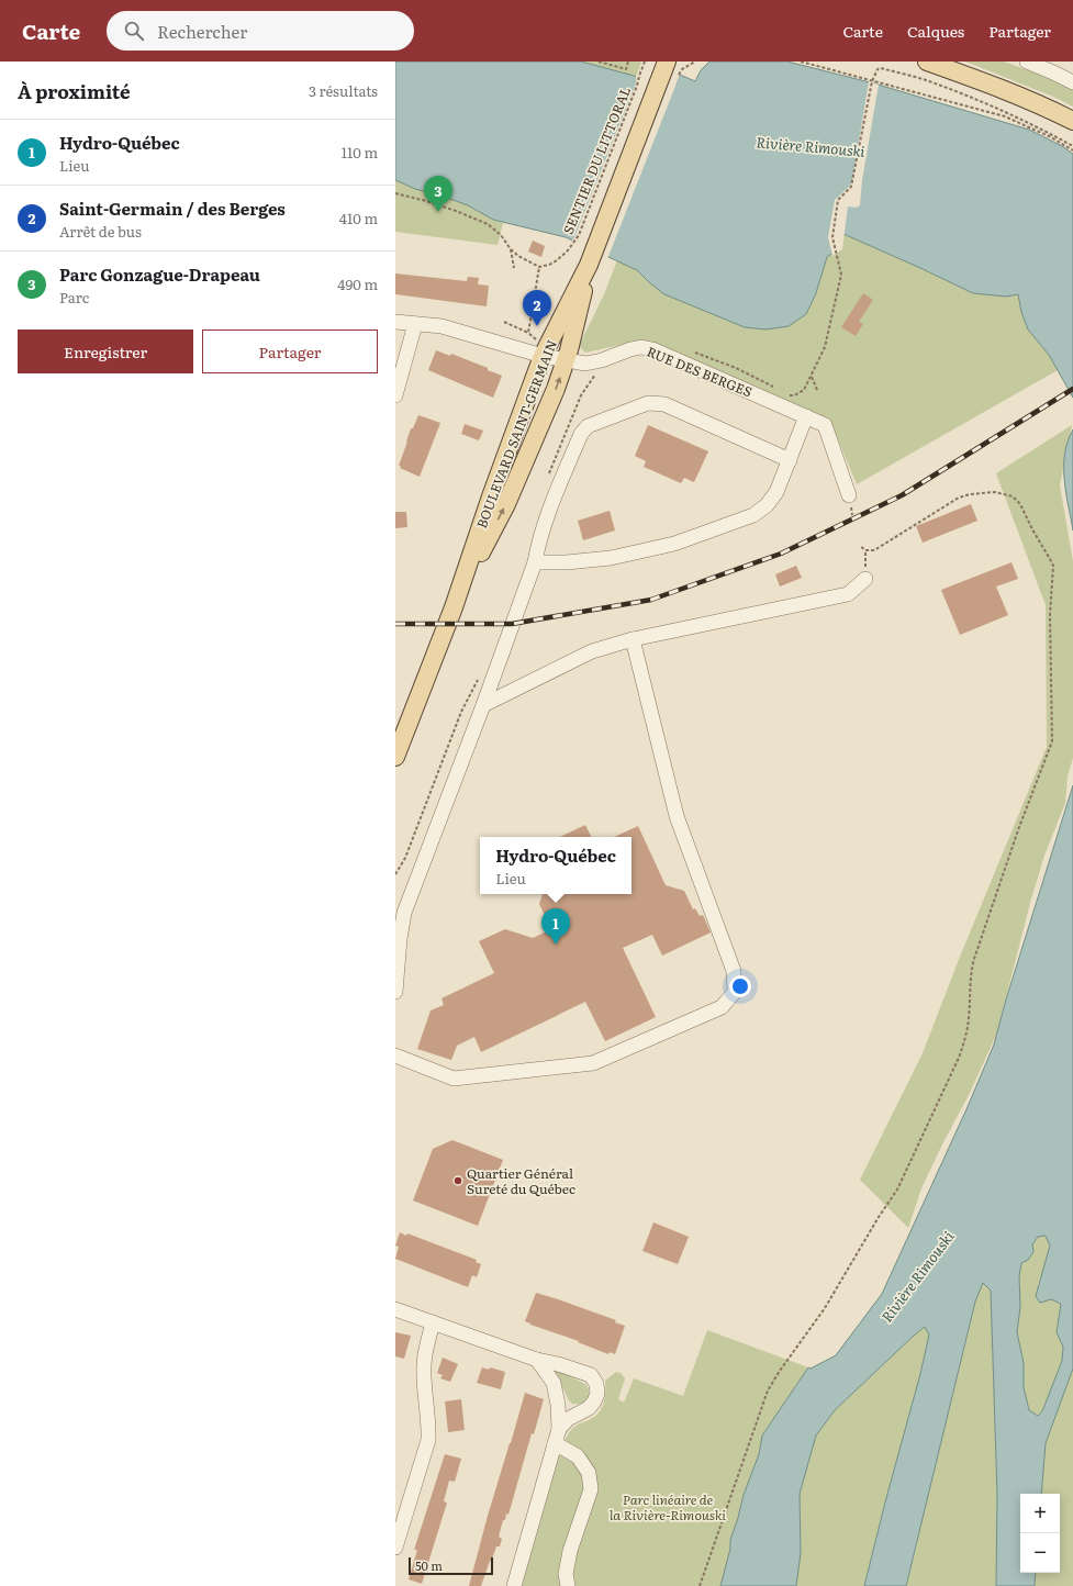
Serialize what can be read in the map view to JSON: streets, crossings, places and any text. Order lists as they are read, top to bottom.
{
  "streets": {
    "main road": ["BOULEVARD SAINT-GERMAIN"],
    "street": ["RUE DES BERGES"],
    "path": ["SENTIER DU LITTORAL"]
  },
  "crossings": [
    ["RUE DES BERGES", "BOULEVARD SAINT-GERMAIN"]
  ],
  "water": ["Rivière Rimouski"],
  "parks": ["Parc linéaire de la Rivière-Rimouski"],
  "places": ["Quartier Général Sureté du Québec"],
  "scale_bar": "50 m",
  "page": {
    "header": "Carte",
    "search": "Rechercher",
    "nav": ["Carte", "Calques", "Partager"],
    "heading": ["À proximité", "3 résultats"],
    "list": [
      {
        "mark": "1",
        "name": "Hydro-Québec",
        "note": "Lieu",
        "value": "110 m"
      },
      {
        "mark": "2",
        "name": "Saint-Germain / des Berges",
        "note": "Arrêt de bus",
        "value": "410 m"
      },
      {
        "mark": "3",
        "name": "Parc Gonzague-Drapeau",
        "note": "Parc",
        "value": "490 m"
      }
    ],
    "pins": ["3", "2", "1"],
    "buttons": ["Enregistrer", "Partager"],
    "popup": ["Hydro-Québec", "Lieu"],
    "map_buttons": ["+", "−"],
    "scale": "50 m"
  }
}
